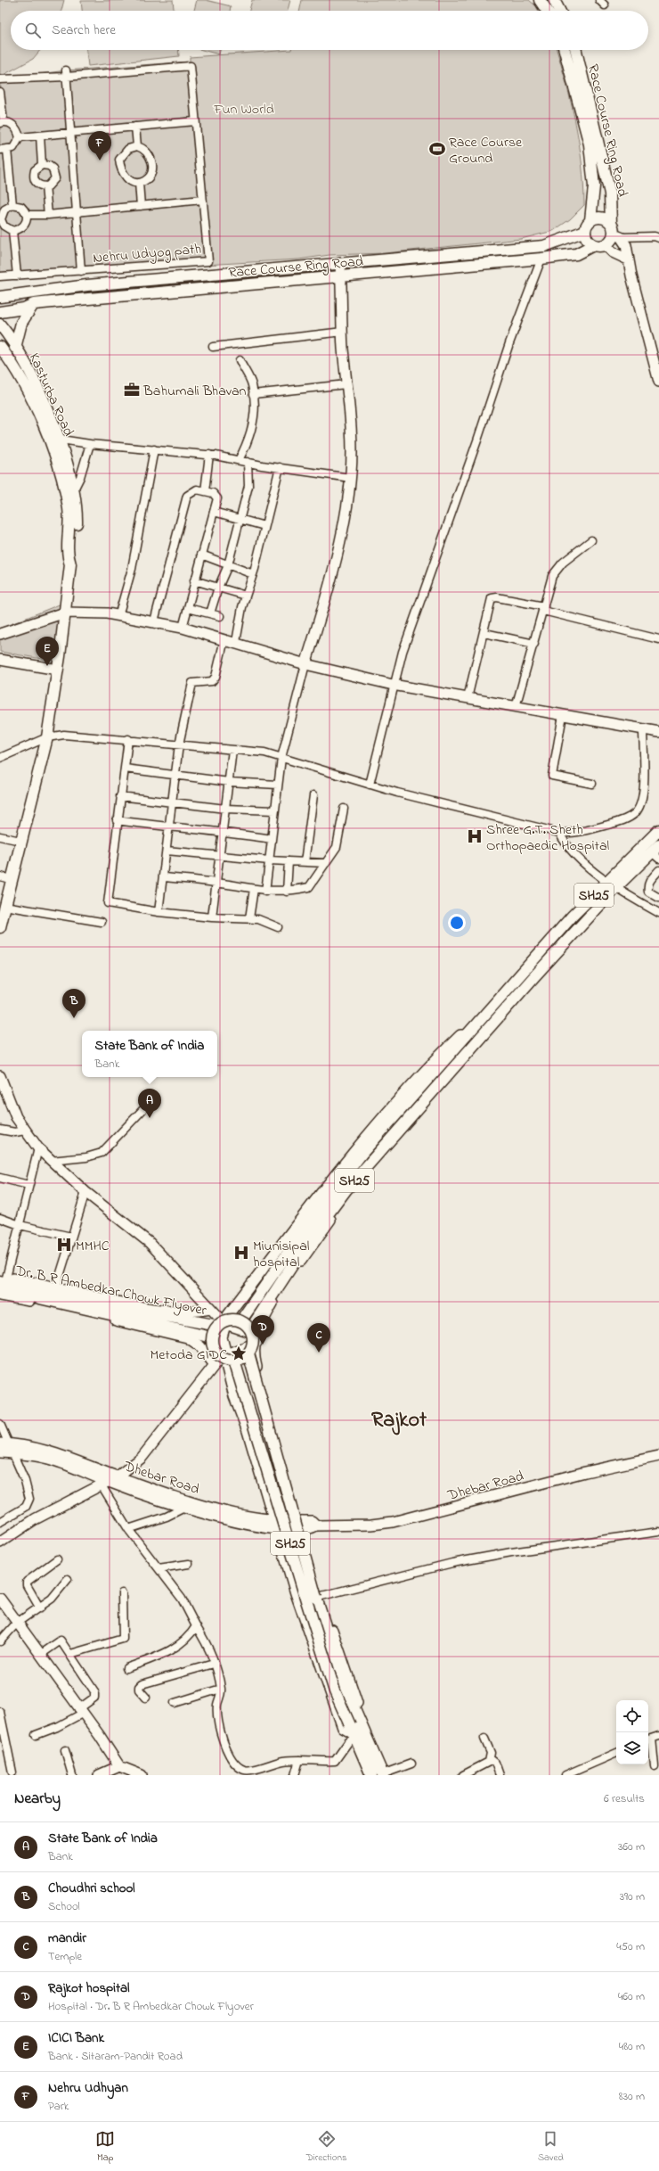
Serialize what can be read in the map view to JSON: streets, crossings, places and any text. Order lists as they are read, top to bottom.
{
  "streets": {
    "main road": [
      "Race Course Ring Road",
      "Kasturba Road",
      "SH25",
      "Dr. B R Ambedkar Chowk Flyover"
    ],
    "street": ["Nehru Udyog path", "Dhebar Road"]
  },
  "crossings": [
    ["SH25", "Dr. B R Ambedkar Chowk Flyover"]
  ],
  "districts": ["Rajkot"],
  "parks": ["Fun World"],
  "places": {
    "sports": ["Race Course Ground"],
    "office": ["Bahumali Bhavan"],
    "hospital": ["Shree G.T. Sheth Orthopaedic Hospital", "MMHC", "Miunisipal hospital"],
    "place": ["Metoda GIDC"]
  },
  "page": {
    "search": "Search here",
    "pins": [
      "F",
      "E",
      "B",
      "A",
      "D",
      "C"
    ],
    "popup": ["State Bank of India", "Bank"],
    "heading": ["Nearby", "6 results"],
    "list": [
      {
        "mark": "A",
        "name": "State Bank of India",
        "note": "Bank",
        "value": "360 m"
      },
      {
        "mark": "B",
        "name": "Choudhri school",
        "note": "School",
        "value": "390 m"
      },
      {
        "mark": "C",
        "name": "mandir",
        "note": "Temple",
        "value": "450 m"
      },
      {
        "mark": "D",
        "name": "Rajkot hospital",
        "note": "Hospital · Dr. B R Ambedkar Chowk Flyover",
        "value": "460 m"
      },
      {
        "mark": "E",
        "name": "ICICI Bank",
        "note": "Bank · Sitaram-Pandit Road",
        "value": "480 m"
      },
      {
        "mark": "F",
        "name": "Nehru Udhyan",
        "note": "Park",
        "value": "830 m"
      }
    ],
    "nav": ["Map", "Directions", "Saved"]
  }
}
